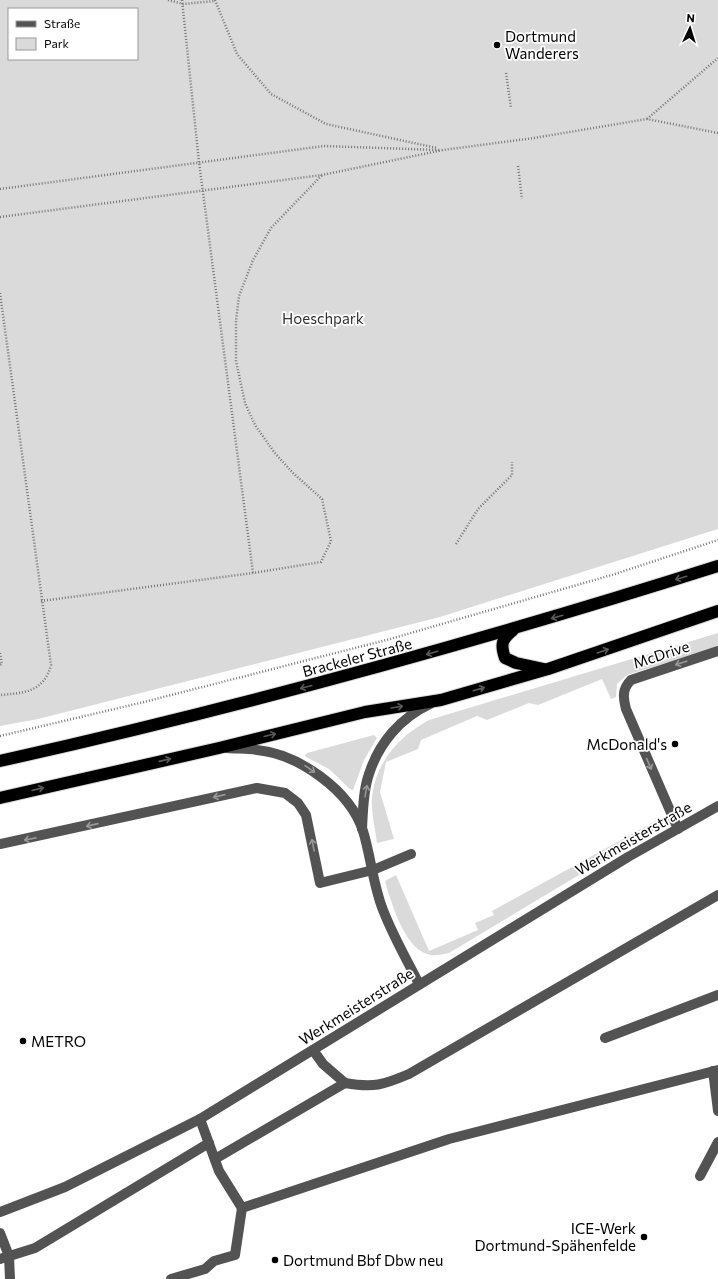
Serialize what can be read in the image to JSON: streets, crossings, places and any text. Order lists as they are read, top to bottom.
{
  "streets": {
    "highway": ["Brackeler Straße"],
    "street": ["McDrive", "Werkmeisterstraße"]
  },
  "crossings": [
    ["McDrive", "Werkmeisterstraße"]
  ],
  "parks": ["Hoeschpark"],
  "places": [
    "Dortmund Wanderers",
    "McDonald's",
    "METRO",
    "ICE-Werk Dortmund-Spähenfelde",
    "Dortmund Bbf Dbw neu"
  ],
  "legend": ["Straße", "Park"],
  "north": "top"
}
